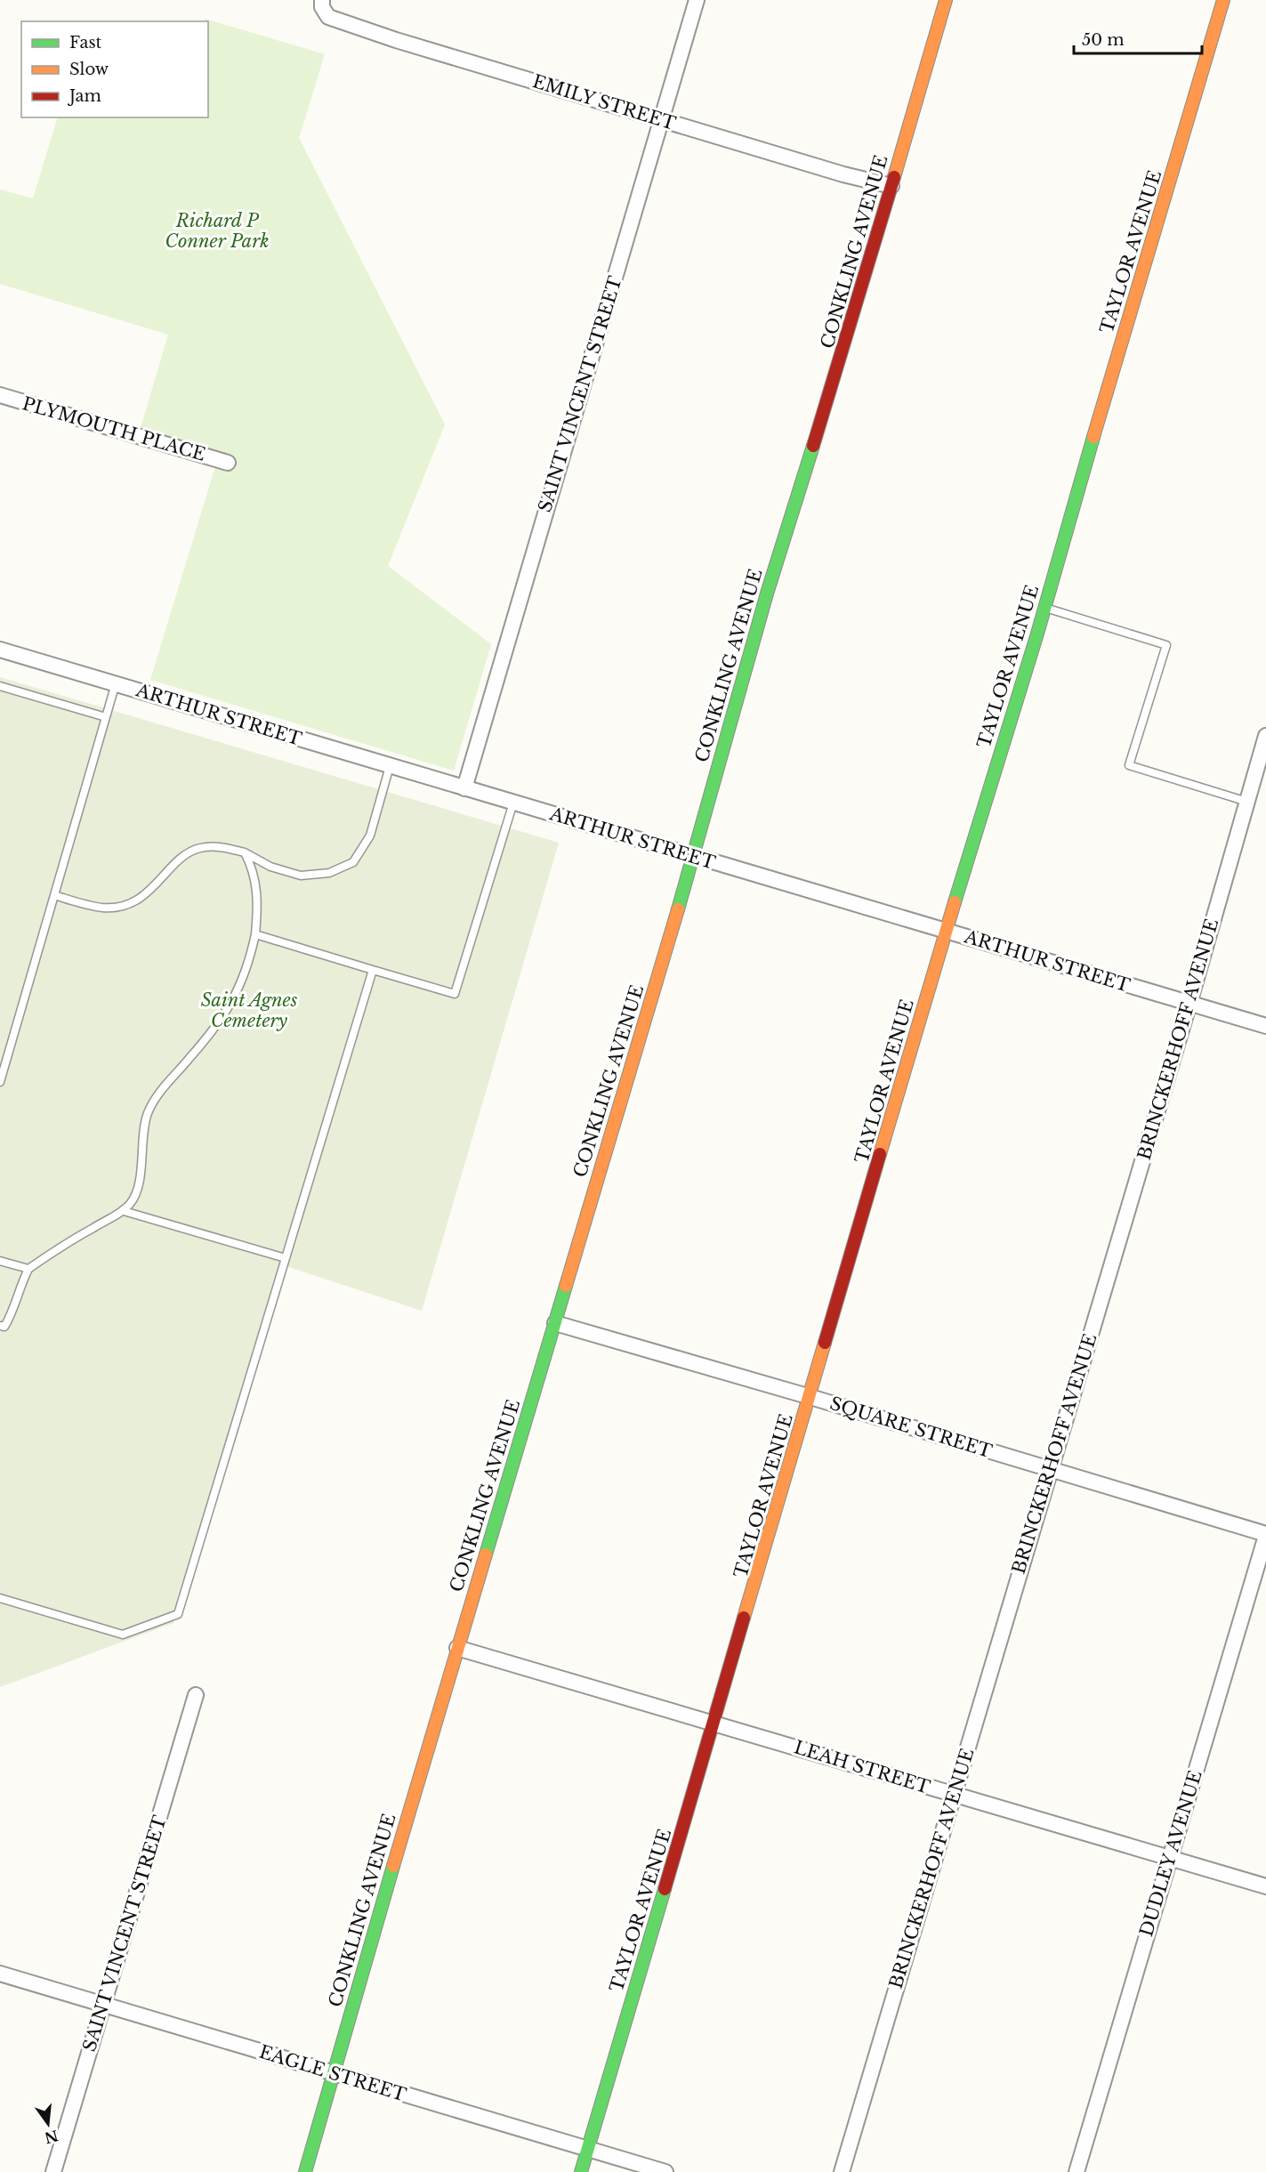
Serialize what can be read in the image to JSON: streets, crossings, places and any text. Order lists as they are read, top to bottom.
{
  "streets": {
    "street": [
      "EMILY STREET",
      "CONKLING AVENUE",
      "TAYLOR AVENUE",
      "SAINT VINCENT STREET",
      "PLYMOUTH PLACE",
      "ARTHUR STREET",
      "BRINCKERHOFF AVENUE",
      "SQUARE STREET",
      "LEAH STREET",
      "DUDLEY AVENUE",
      "EAGLE STREET"
    ]
  },
  "crossings": [
    ["EMILY STREET", "CONKLING AVENUE"],
    ["EMILY STREET", "SAINT VINCENT STREET"],
    ["CONKLING AVENUE", "ARTHUR STREET"],
    ["CONKLING AVENUE", "SQUARE STREET"],
    ["CONKLING AVENUE", "LEAH STREET"],
    ["CONKLING AVENUE", "EAGLE STREET"],
    ["TAYLOR AVENUE", "ARTHUR STREET"],
    ["TAYLOR AVENUE", "SQUARE STREET"],
    ["TAYLOR AVENUE", "LEAH STREET"],
    ["TAYLOR AVENUE", "EAGLE STREET"],
    ["SAINT VINCENT STREET", "ARTHUR STREET"],
    ["SAINT VINCENT STREET", "EAGLE STREET"],
    ["ARTHUR STREET", "BRINCKERHOFF AVENUE"],
    ["BRINCKERHOFF AVENUE", "SQUARE STREET"],
    ["BRINCKERHOFF AVENUE", "LEAH STREET"],
    ["SQUARE STREET", "DUDLEY AVENUE"],
    ["LEAH STREET", "DUDLEY AVENUE"]
  ],
  "parks": ["Richard P Conner Park", "Saint Agnes Cemetery"],
  "legend": ["Fast", "Slow", "Jam"],
  "scale_bar": "50 m",
  "north": "bottom"
}
